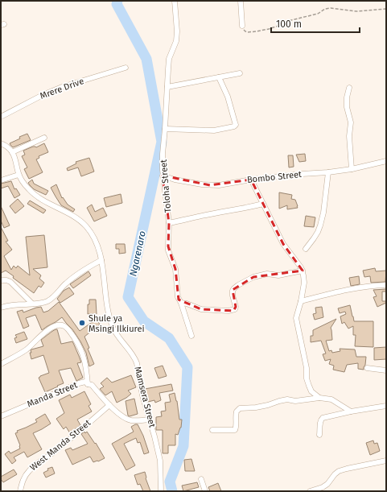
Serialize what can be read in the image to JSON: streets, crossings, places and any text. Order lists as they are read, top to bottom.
{
  "streets": {
    "street": [
      "Mrere Drive",
      "Bombo Street",
      "Toloha Street",
      "Manda Street",
      "Mamsera Street",
      "West Manda Street"
    ]
  },
  "crossings": [
    ["Bombo Street", "Toloha Street"],
    ["Manda Street", "Mamsera Street"],
    ["Manda Street", "West Manda Street"]
  ],
  "water": ["Ngarenaro"],
  "places": ["Shule ya Msingi Ilkiurei"],
  "scale_bar": "100 m"
}
